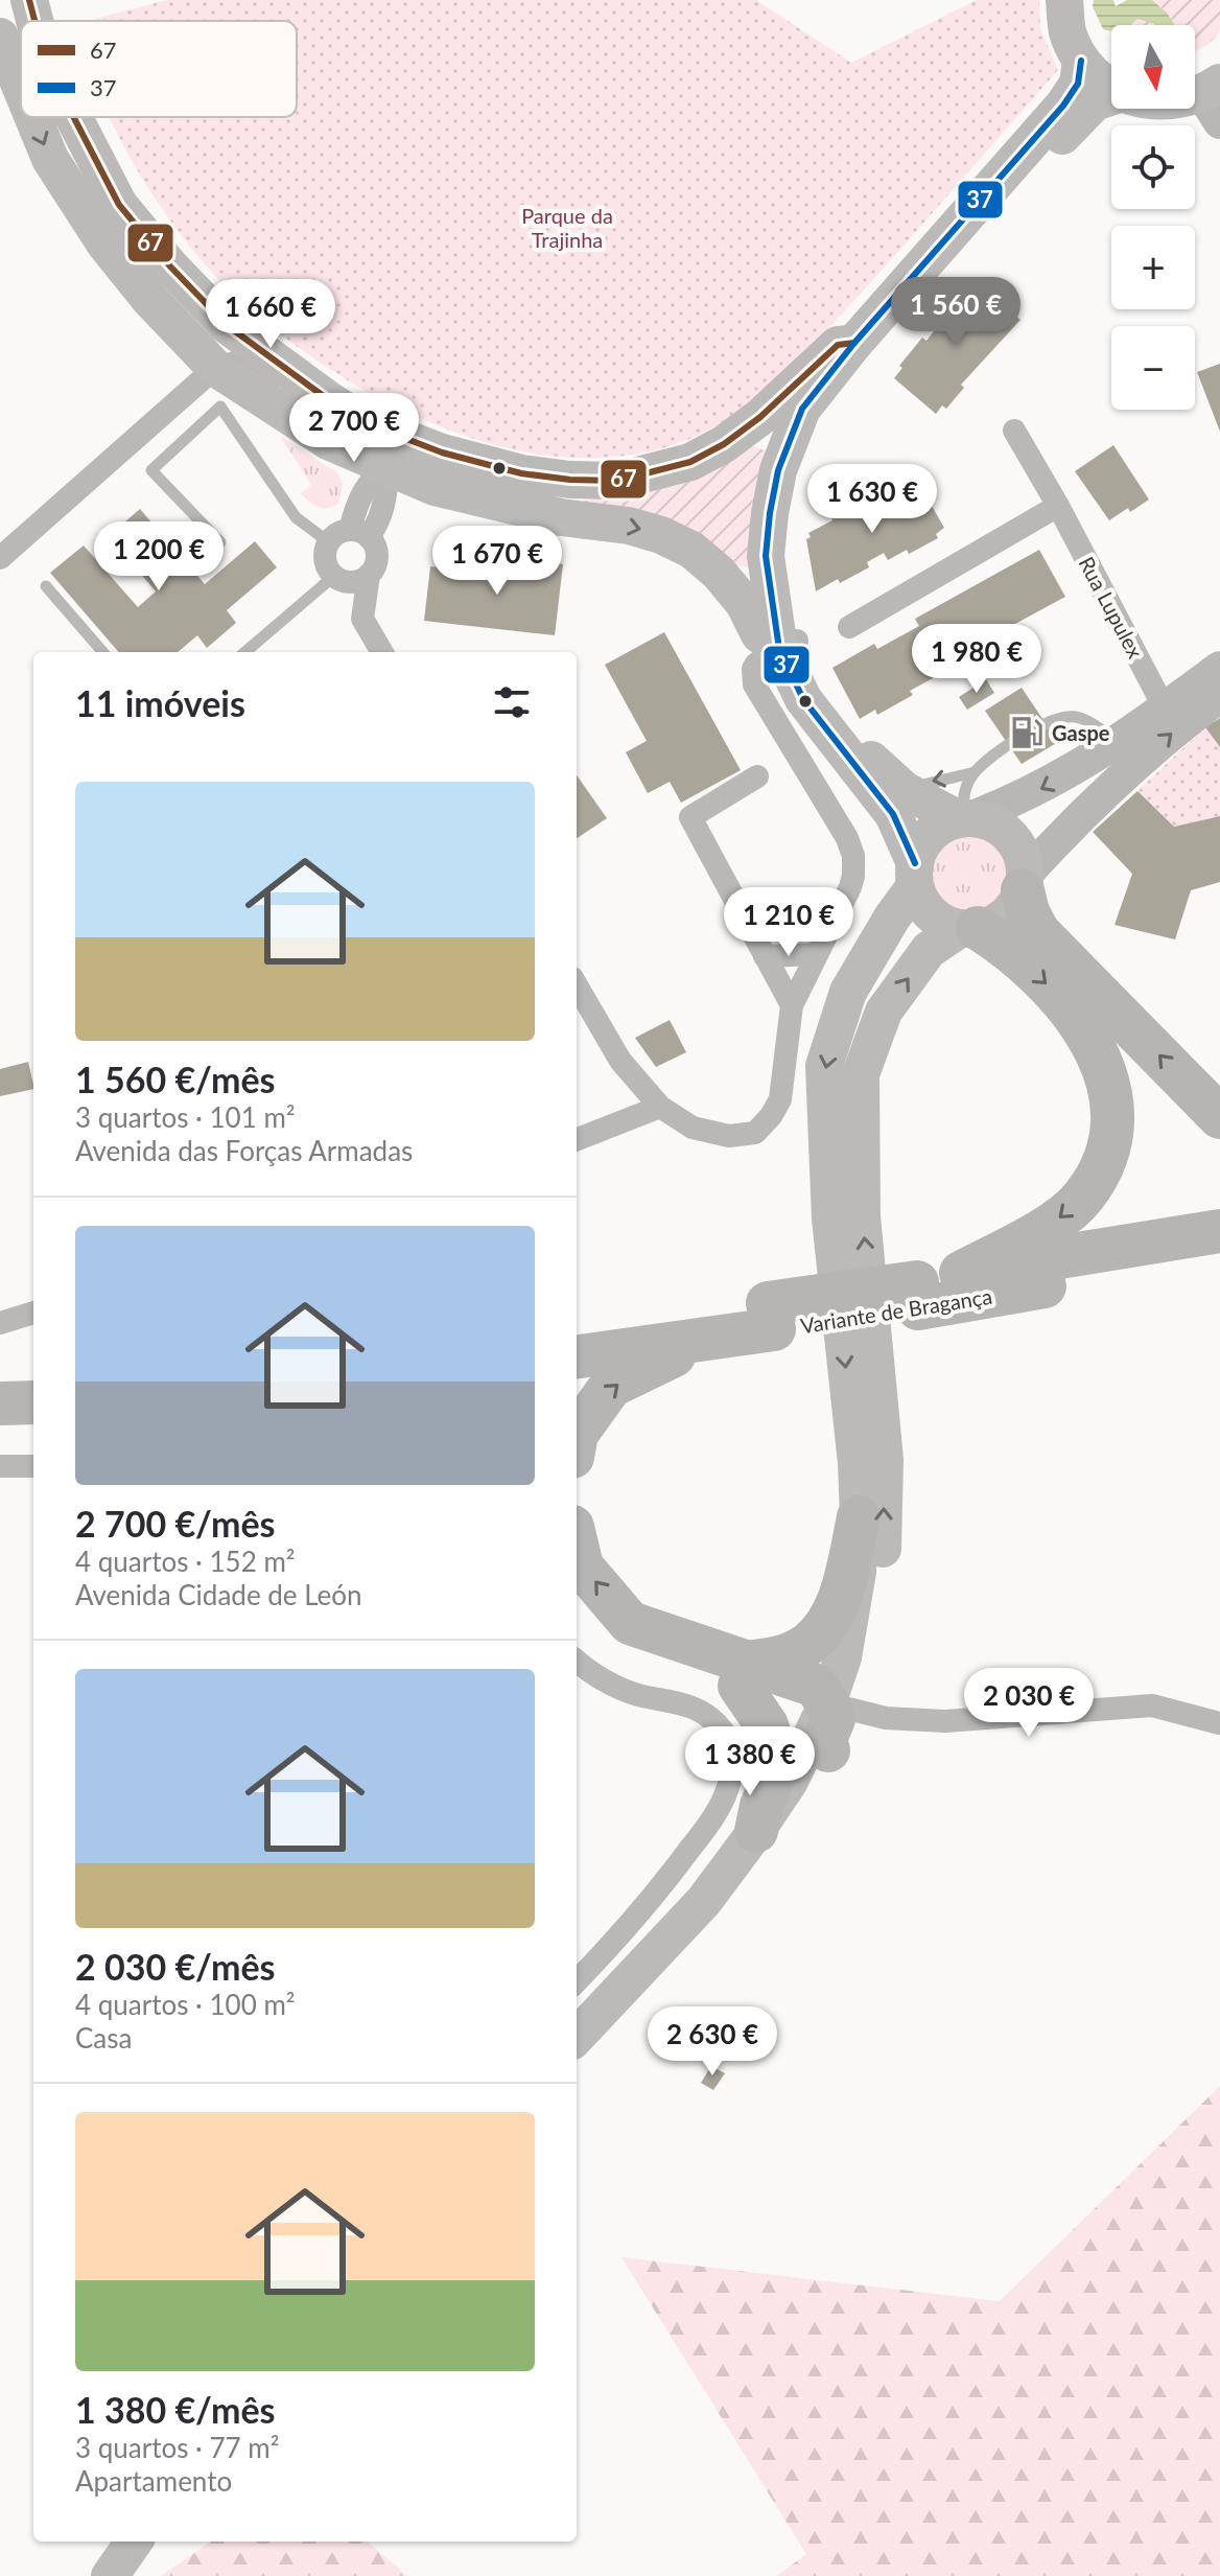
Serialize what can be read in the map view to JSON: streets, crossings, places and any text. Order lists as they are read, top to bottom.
{
  "streets": {
    "highway": ["Variante de Bragança"],
    "street": ["Rua Lupulex"]
  },
  "parks": ["Parque da Trajinha"],
  "places": {
    "fuel station": ["Gaspe"]
  },
  "lines": ["transit line 67", "transit line 37"],
  "legend": ["67", "37"],
  "north": "bottom",
  "page": {
    "map_buttons": ["+", "−"],
    "price": [
      "1 560 €",
      "1 660 €",
      "2 700 €",
      "1 630 €",
      "1 200 €",
      "1 670 €",
      "1 980 €",
      "1 210 €",
      "2 030 €",
      "1 380 €",
      "2 630 €"
    ],
    "heading": "11 imóveis",
    "list": [
      {
        "name": "1 560 €/mês",
        "note": "3 quartos · 101 m² · Avenida das Forças Armadas"
      },
      {
        "name": "2 700 €/mês",
        "note": "4 quartos · 152 m² · Avenida Cidade de León"
      },
      {
        "name": "2 030 €/mês",
        "note": "4 quartos · 100 m² · Casa"
      },
      {
        "name": "1 380 €/mês",
        "note": "3 quartos · 77 m² · Apartamento"
      }
    ]
  }
}
